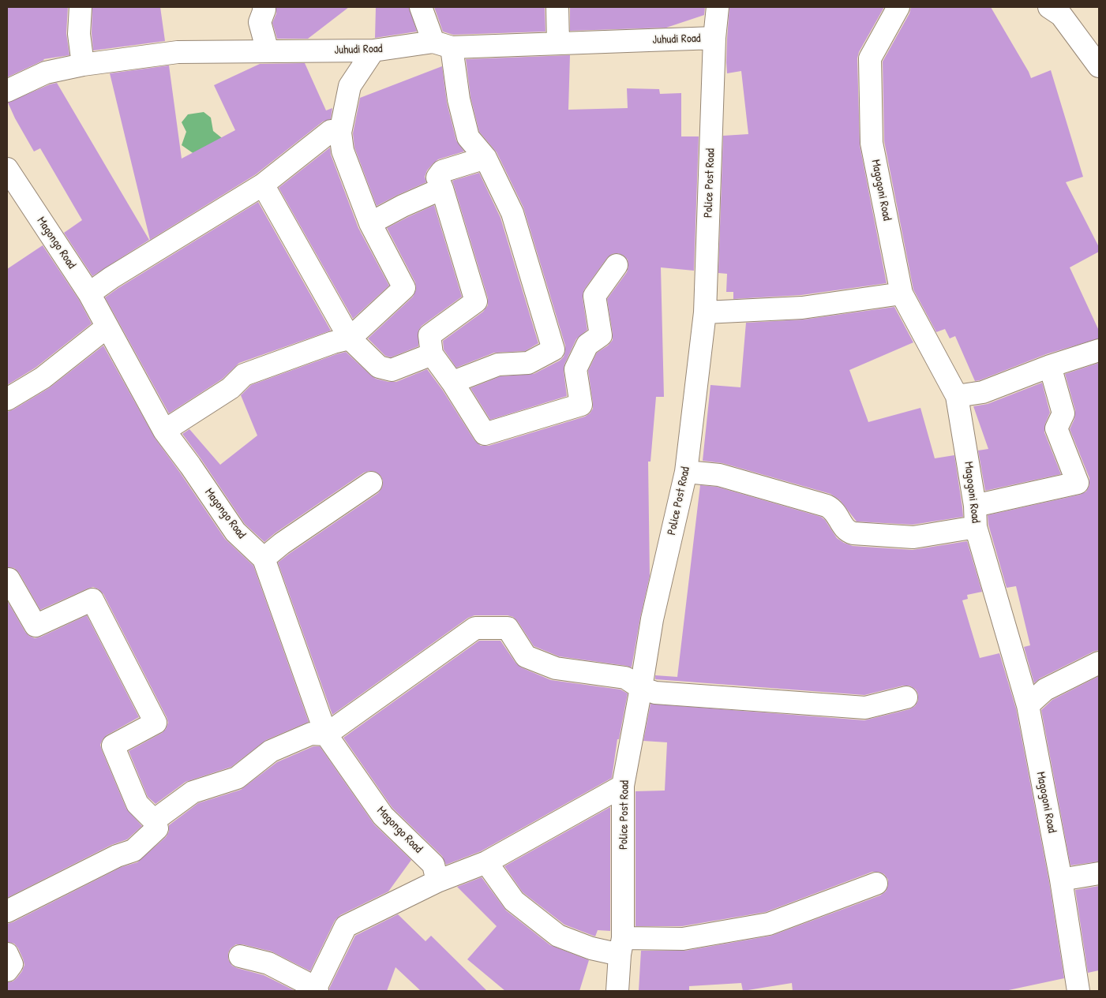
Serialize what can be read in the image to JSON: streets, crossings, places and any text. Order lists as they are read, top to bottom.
{
  "streets": {
    "street": [
      "Juhudi Road",
      "Police Post Road",
      "Magogoni Road",
      "Magongo Road"
    ]
  },
  "crossings": [
    ["Juhudi Road", "Police Post Road"]
  ]
}
